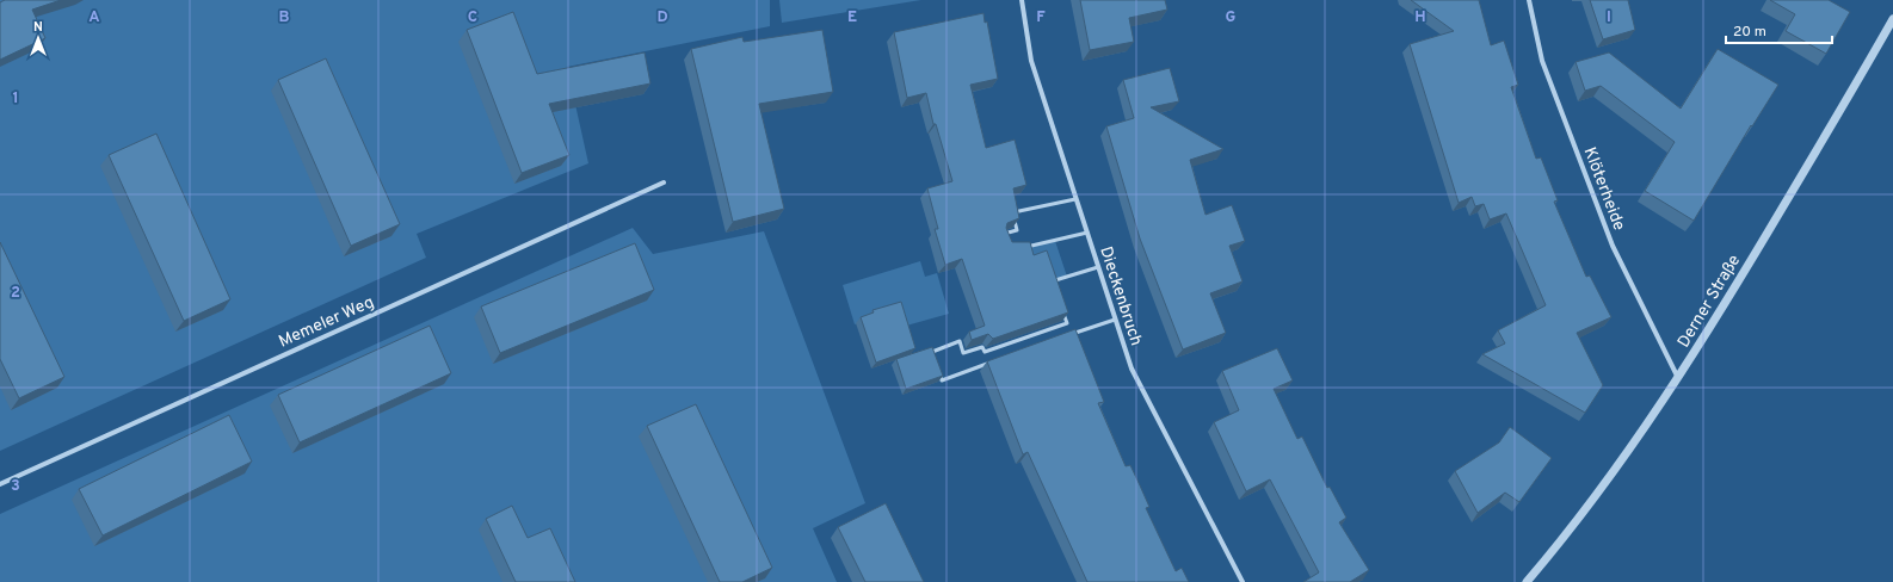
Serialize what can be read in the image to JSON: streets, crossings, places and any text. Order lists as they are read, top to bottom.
{
  "streets": {
    "street": [
      "Klöterheide",
      "Dieckenbruch",
      "Derner Straße",
      "Memeler Weg"
    ]
  },
  "crossings": [
    ["Klöterheide", "Derner Straße"]
  ],
  "scale_bar": "20 m",
  "north": "top",
  "grid": {
    "columns": [
      "A",
      "B",
      "C",
      "D",
      "E",
      "F",
      "G",
      "H",
      "I"
    ],
    "rows": ["1", "2", "3"]
  }
}
